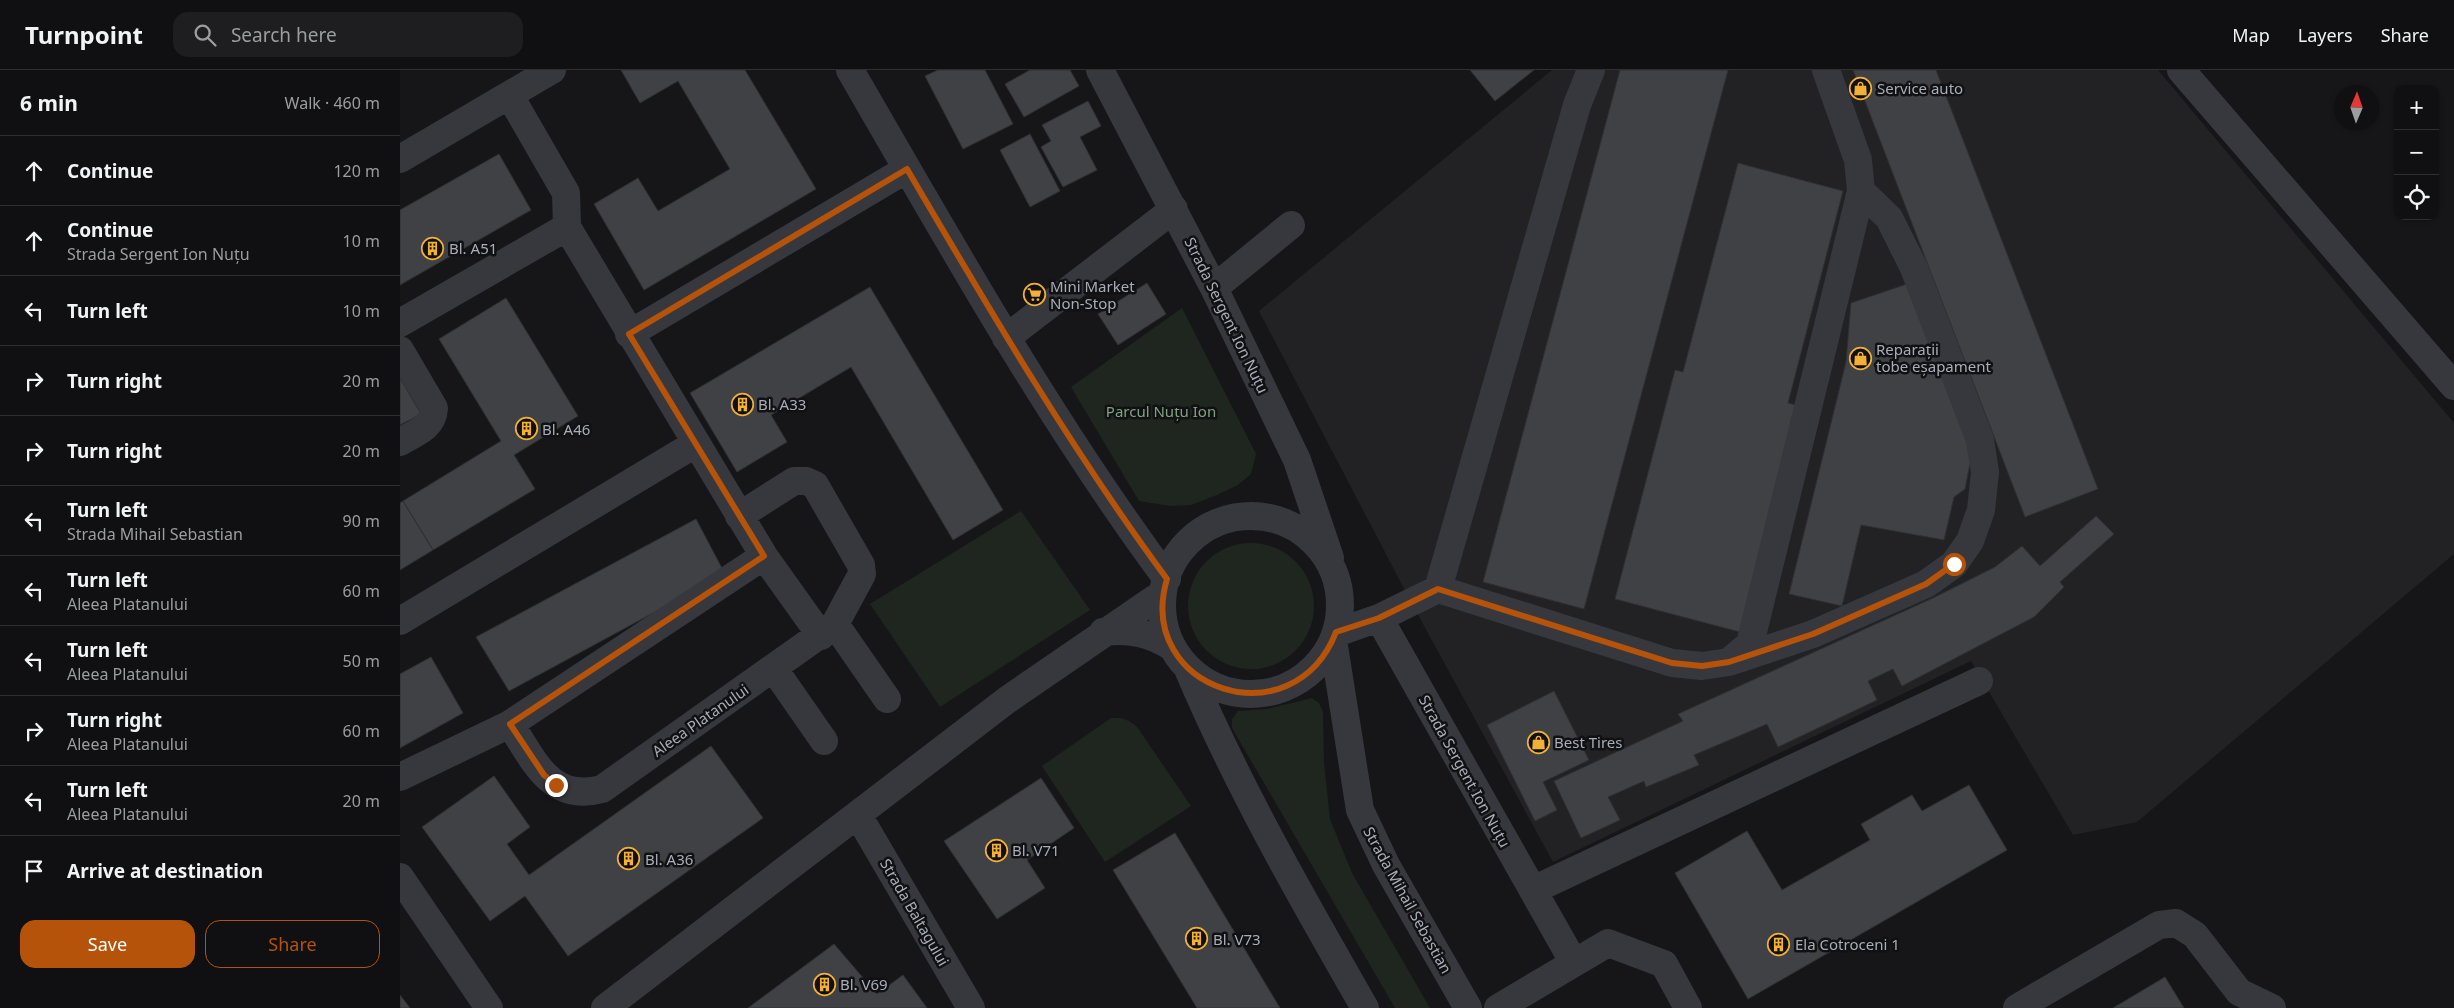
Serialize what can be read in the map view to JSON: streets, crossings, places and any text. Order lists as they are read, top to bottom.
{
  "streets": {
    "street": [
      "Strada Sergent Ion Nuțu",
      "Aleea Platanului",
      "Strada Mihail Sebastian",
      "Strada Baltagului"
    ]
  },
  "crossings": [
    ["Strada Sergent Ion Nuțu", "Strada Mihail Sebastian"]
  ],
  "parks": ["Parcul Nuțu Ion"],
  "places": {
    "shop": ["Service auto", "Reparații tobe eșapament", "Best Tires"],
    "building": [
      "Bl. A51",
      "Bl. A33",
      "Bl. A46",
      "Bl. V71",
      "Bl. A36",
      "Bl. V73",
      "Ela Cotroceni 1",
      "Bl. V69"
    ],
    "supermarket": ["Mini Market Non-Stop"]
  },
  "north": "top",
  "page": {
    "header": "Turnpoint",
    "search": "Search here",
    "nav": ["Map", "Layers", "Share"],
    "heading": ["6 min", "Walk · 460 m"],
    "map_buttons": ["+", "−"],
    "list": [
      ["Continue", "120 m"],
      ["Continue", "Strada Sergent Ion Nuțu", "10 m"],
      ["Turn left", "10 m"],
      ["Turn right", "20 m"],
      ["Turn right", "20 m"],
      ["Turn left", "Strada Mihail Sebastian", "90 m"],
      ["Turn left", "Aleea Platanului", "60 m"],
      ["Turn left", "Aleea Platanului", "50 m"],
      ["Turn right", "Aleea Platanului", "60 m"],
      ["Turn left", "Aleea Platanului", "20 m"],
      "Arrive at destination"
    ],
    "buttons": ["Save", "Share"]
  }
}
